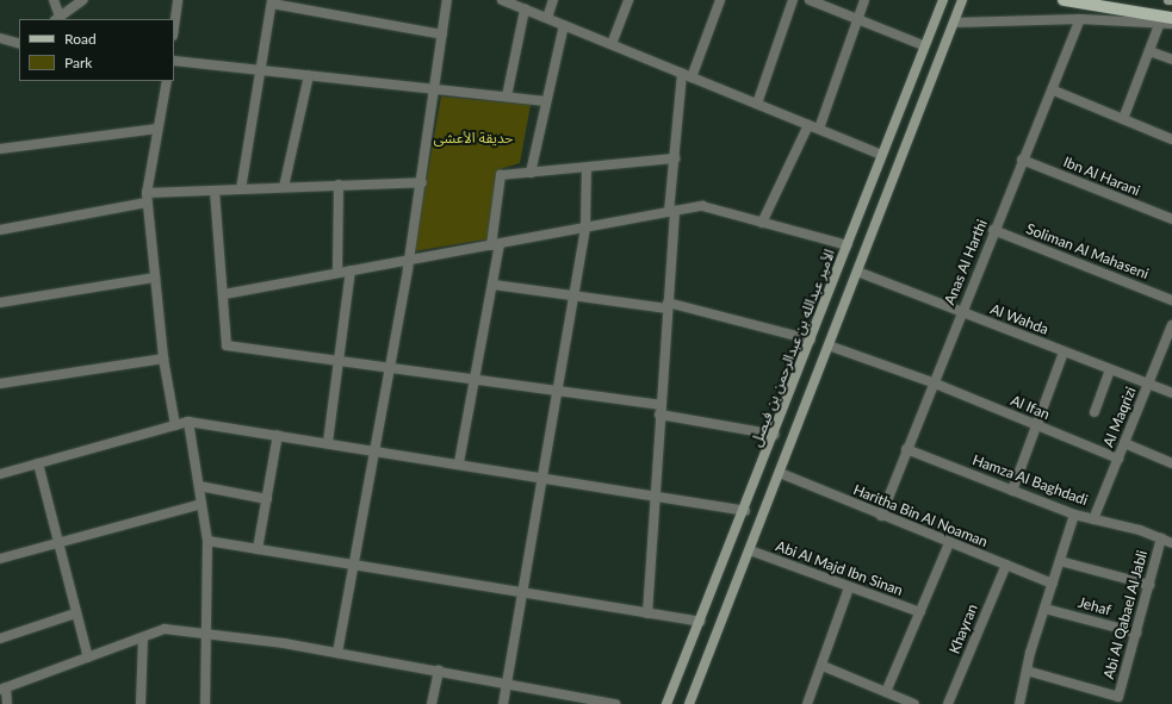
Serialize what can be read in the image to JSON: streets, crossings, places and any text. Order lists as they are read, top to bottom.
{
  "streets": {
    "main road": ["الأمير عبدالله بن عبدالرحمن بن فيصل"],
    "street": [
      "Ibn Al Harani",
      "Soliman Al Mahaseni",
      "Anas Al Harthi",
      "Al Wahda",
      "Al Ifan",
      "Al Maqrizi",
      "Hamza Al Baghdadi",
      "Haritha Bin Al Noaman",
      "Abi Al Majd Ibn Sinan",
      "Jehaf",
      "Abi Al Qabael Al Jabli",
      "Khayran"
    ]
  },
  "crossings": [
    ["Ibn Al Harani", "Anas Al Harthi"],
    ["Soliman Al Mahaseni", "Anas Al Harthi"],
    ["Anas Al Harthi", "Al Wahda"],
    ["Anas Al Harthi", "Al Ifan"],
    ["Anas Al Harthi", "Hamza Al Baghdadi"],
    ["Anas Al Harthi", "Haritha Bin Al Noaman"],
    ["Al Wahda", "Al Maqrizi"],
    ["Al Ifan", "Al Maqrizi"],
    ["Al Maqrizi", "Hamza Al Baghdadi"],
    ["Hamza Al Baghdadi", "Abi Al Qabael Al Jabli"],
    ["Haritha Bin Al Noaman", "Khayran"],
    ["Jehaf", "Abi Al Qabael Al Jabli"]
  ],
  "parks": ["حديقة الأعشى"],
  "legend": ["Road", "Park"]
}
